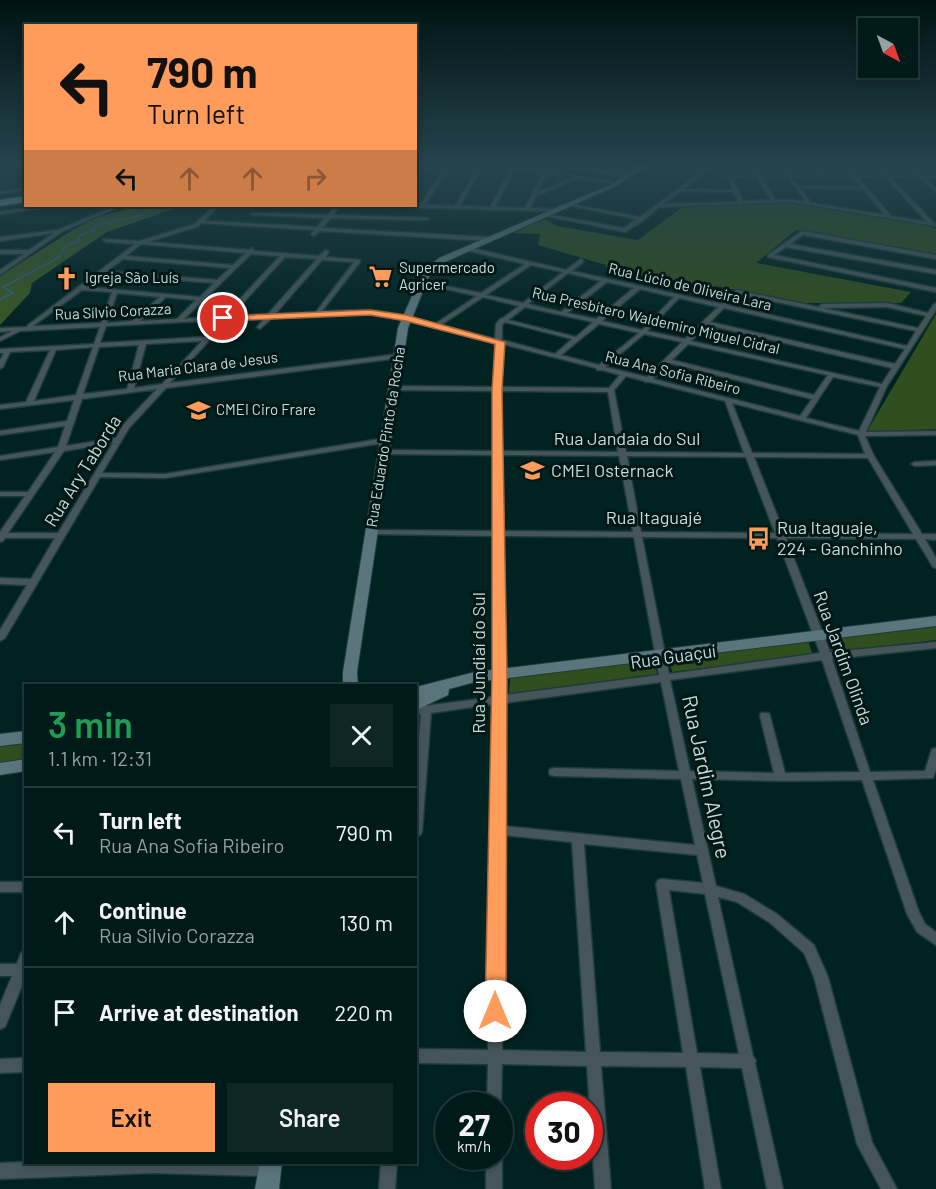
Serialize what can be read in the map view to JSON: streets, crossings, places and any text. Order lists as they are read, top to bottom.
{
  "streets": {
    "main road": ["Rua Eduardo Pinto da Rocha", "Rua Guaçuí"],
    "street": [
      "Rua Lúcio de Oliveira Lara",
      "Rua Sílvio Corazza",
      "Rua Presbítero Waldemiro Miguel Cidral",
      "Rua Maria Clara de Jesus",
      "Rua Ana Sofia Ribeiro",
      "Rua Jandaia do Sul",
      "Rua Ary Taborda",
      "Rua Itaguajé",
      "Rua Jardim Olinda",
      "Rua Jundiaí do Sul",
      "Rua Jardim Alegre"
    ]
  },
  "crossings": [
    ["Rua Lúcio de Oliveira Lara", "Rua Eduardo Pinto da Rocha"],
    ["Rua Sílvio Corazza", "Rua Ana Sofia Ribeiro"],
    ["Rua Sílvio Corazza", "Rua Eduardo Pinto da Rocha"],
    ["Rua Sílvio Corazza", "Rua Ary Taborda"],
    ["Rua Presbítero Waldemiro Miguel Cidral", "Rua Eduardo Pinto da Rocha"],
    ["Rua Maria Clara de Jesus", "Rua Eduardo Pinto da Rocha"],
    ["Rua Maria Clara de Jesus", "Rua Ary Taborda"],
    ["Rua Ana Sofia Ribeiro", "Rua Eduardo Pinto da Rocha"],
    ["Rua Ana Sofia Ribeiro", "Rua Jardim Olinda"],
    ["Rua Ana Sofia Ribeiro", "Rua Jundiaí do Sul"],
    ["Rua Eduardo Pinto da Rocha", "Rua Jandaia do Sul"],
    ["Rua Eduardo Pinto da Rocha", "Rua Itaguajé"],
    ["Rua Jandaia do Sul", "Rua Ary Taborda"],
    ["Rua Jandaia do Sul", "Rua Jardim Olinda"],
    ["Rua Jandaia do Sul", "Rua Jundiaí do Sul"],
    ["Rua Jandaia do Sul", "Rua Jardim Alegre"],
    ["Rua Itaguajé", "Rua Jardim Olinda"],
    ["Rua Itaguajé", "Rua Jundiaí do Sul"],
    ["Rua Itaguajé", "Rua Jardim Alegre"],
    ["Rua Guaçuí", "Rua Jardim Olinda"],
    ["Rua Guaçuí", "Rua Jundiaí do Sul"],
    ["Rua Guaçuí", "Rua Jardim Alegre"]
  ],
  "places": {
    "supermarket": ["Supermercado Agricer"],
    "church": ["Igreja São Luís"],
    "school or university": ["CMEI Ciro Frare", "CMEI Osternack"],
    "bus stop": ["Rua Itaguaje, 224 - Ganchinho"]
  },
  "north": "bottom right",
  "page": {
    "turn": ["790 m", "Turn left"],
    "heading": ["3 min", "1.1 km · 12:31"],
    "list": [
      {
        "name": "Turn left",
        "note": "Rua Ana Sofia Ribeiro",
        "value": "790 m"
      },
      {
        "name": "Continue",
        "note": "Rua Sílvio Corazza",
        "value": "130 m"
      },
      {
        "name": "Arrive at destination",
        "value": "220 m"
      }
    ],
    "buttons": ["Exit", "Share"],
    "speed": "27 km/h",
    "limit": "30"
  }
}
